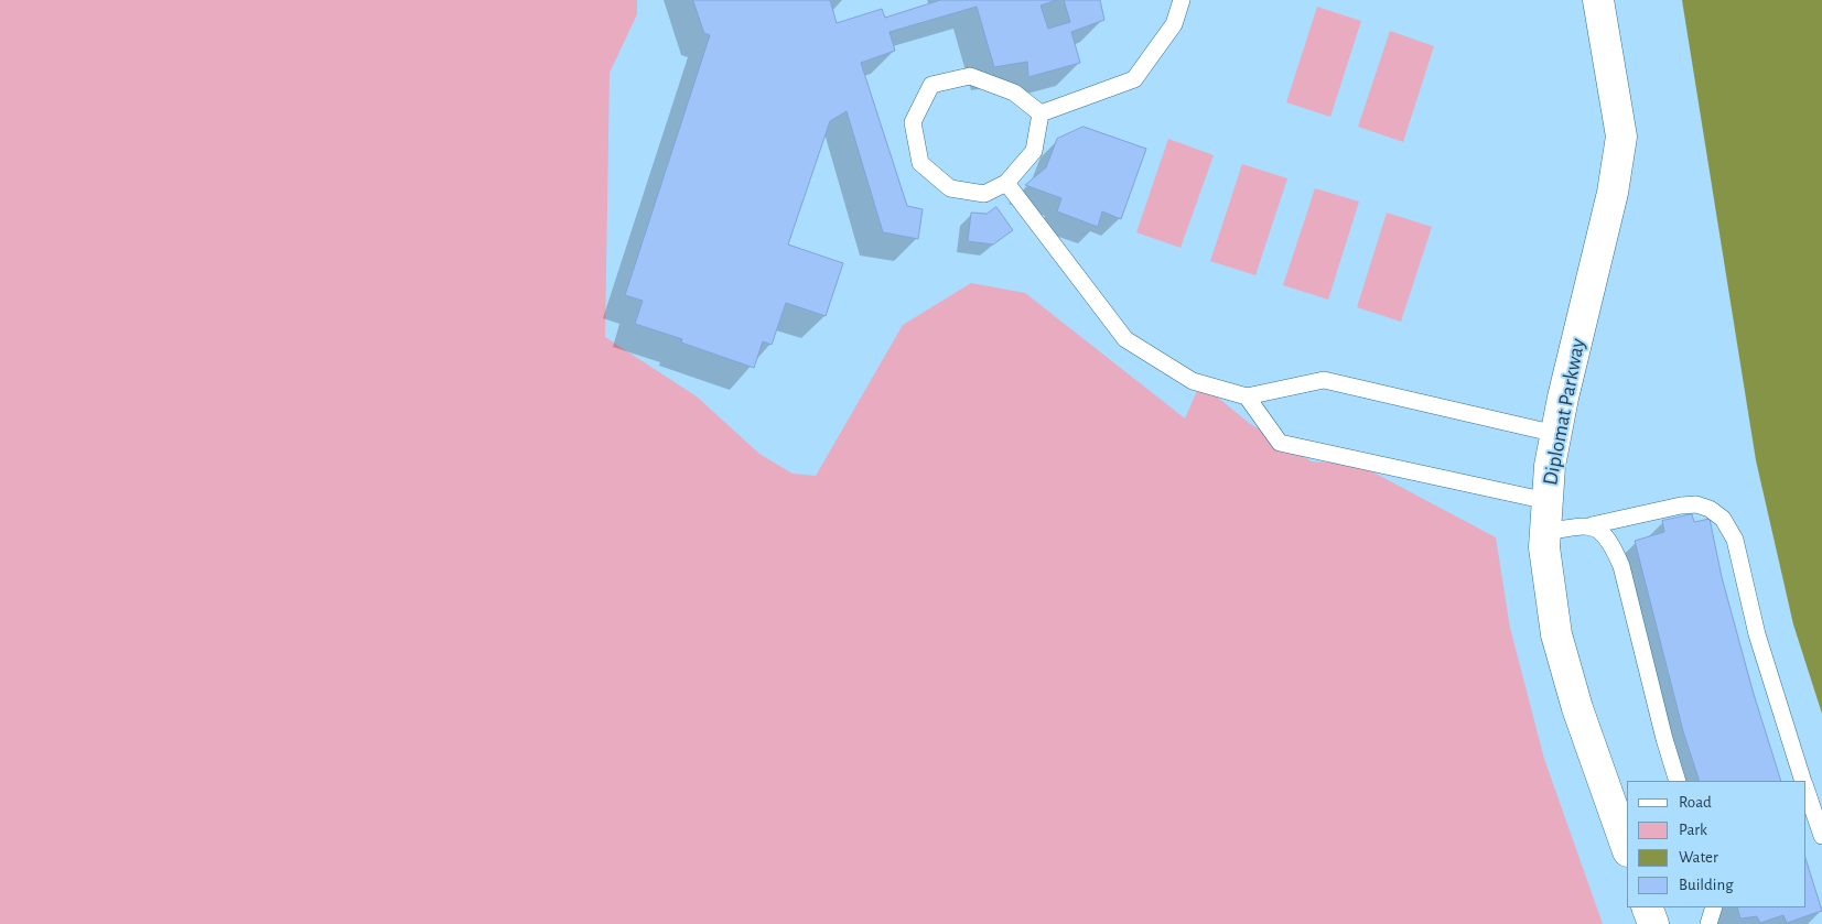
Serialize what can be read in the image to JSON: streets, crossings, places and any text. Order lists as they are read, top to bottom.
{
  "streets": {
    "street": ["Diplomat Parkway"]
  },
  "legend": [
    "Road",
    "Park",
    "Water",
    "Building"
  ]
}
